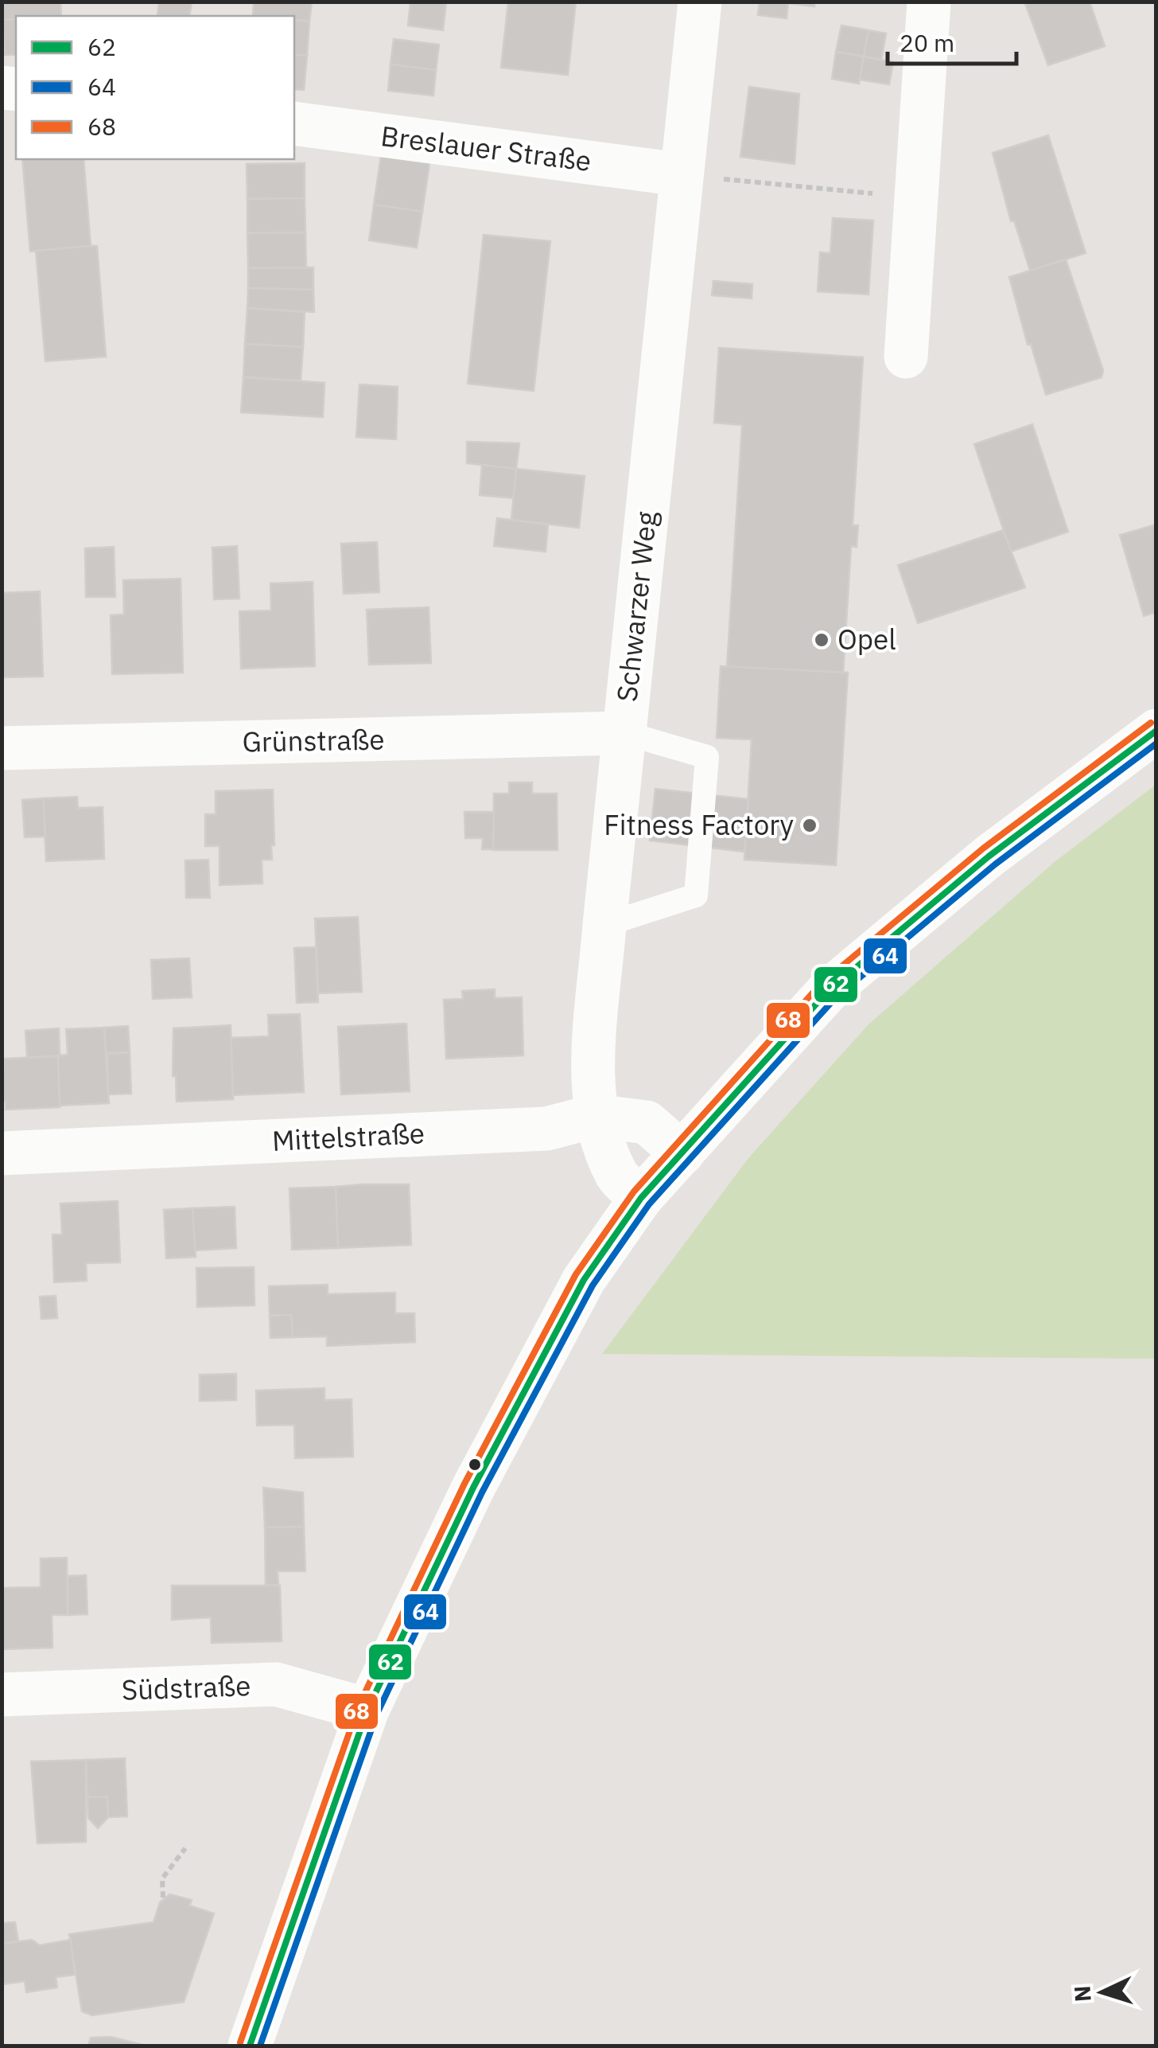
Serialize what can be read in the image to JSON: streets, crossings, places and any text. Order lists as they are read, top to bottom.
{
  "streets": {
    "street": [
      "Breslauer Straße",
      "Schwarzer Weg",
      "Grünstraße",
      "Mittelstraße",
      "Südstraße"
    ]
  },
  "crossings": [
    ["Breslauer Straße", "Schwarzer Weg"],
    ["Schwarzer Weg", "Grünstraße"],
    ["Schwarzer Weg", "Mittelstraße"]
  ],
  "places": ["Opel", "Fitness Factory"],
  "lines": ["transit line 68", "transit line 62", "transit line 64"],
  "legend": ["62", "64", "68"],
  "scale_bar": "20 m",
  "north": "left"
}
